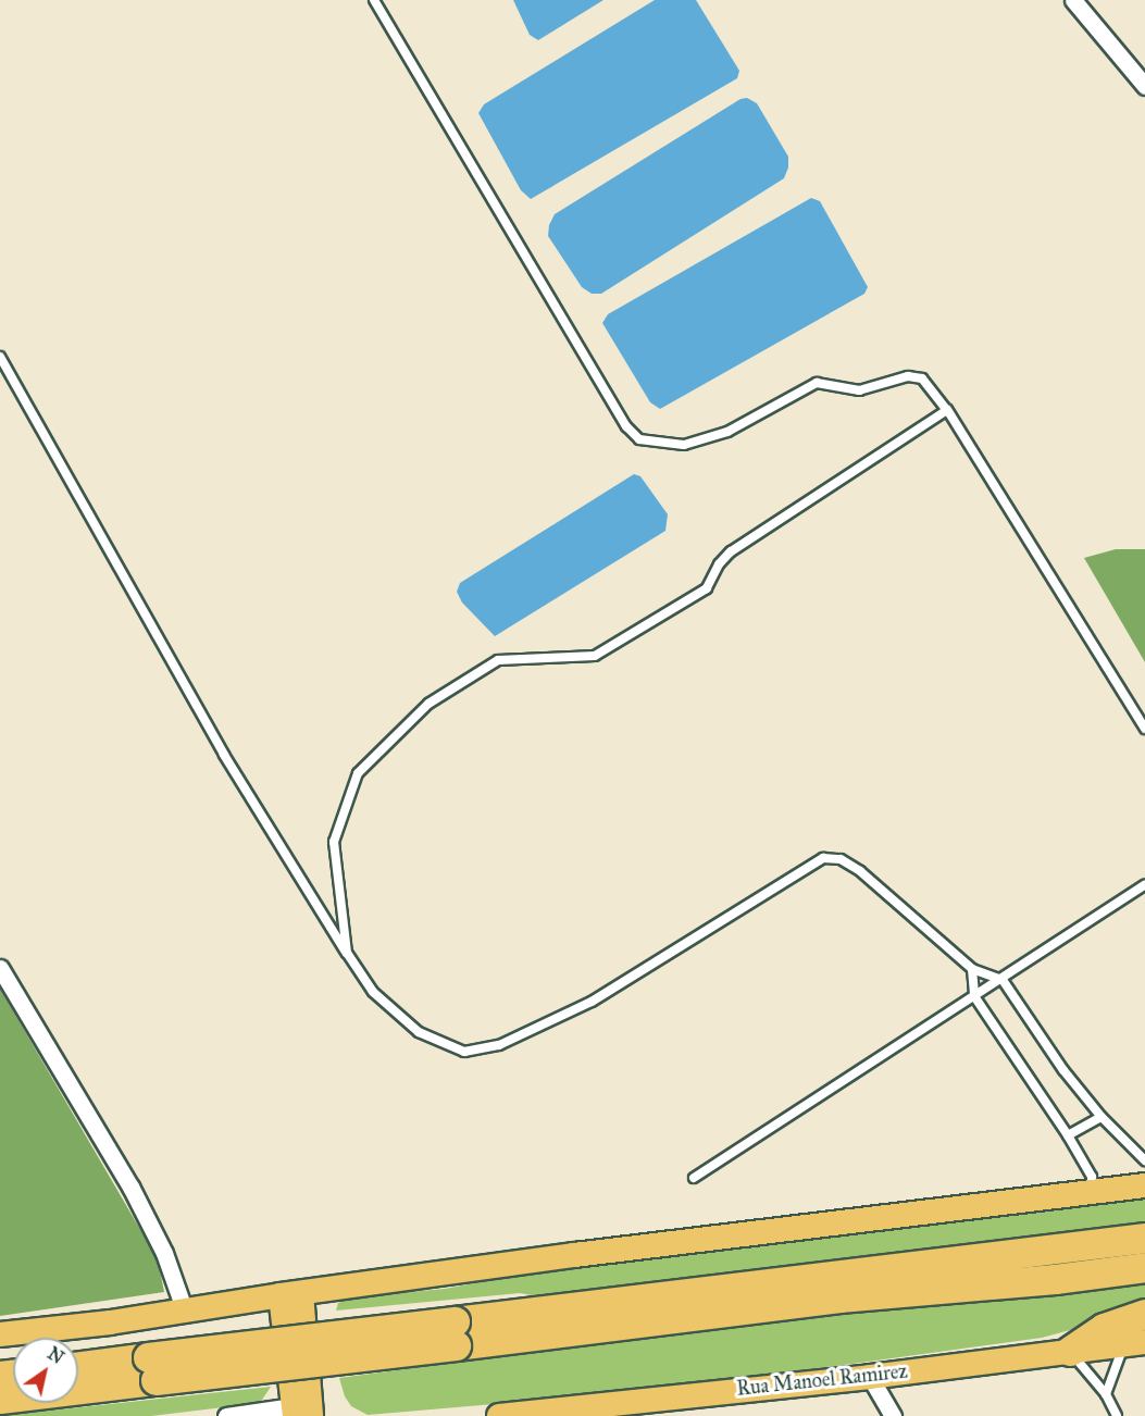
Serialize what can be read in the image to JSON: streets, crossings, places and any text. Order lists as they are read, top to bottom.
{
  "streets": {
    "main road": ["Rua Manoel Ramirez"]
  },
  "north": "top right"
}
